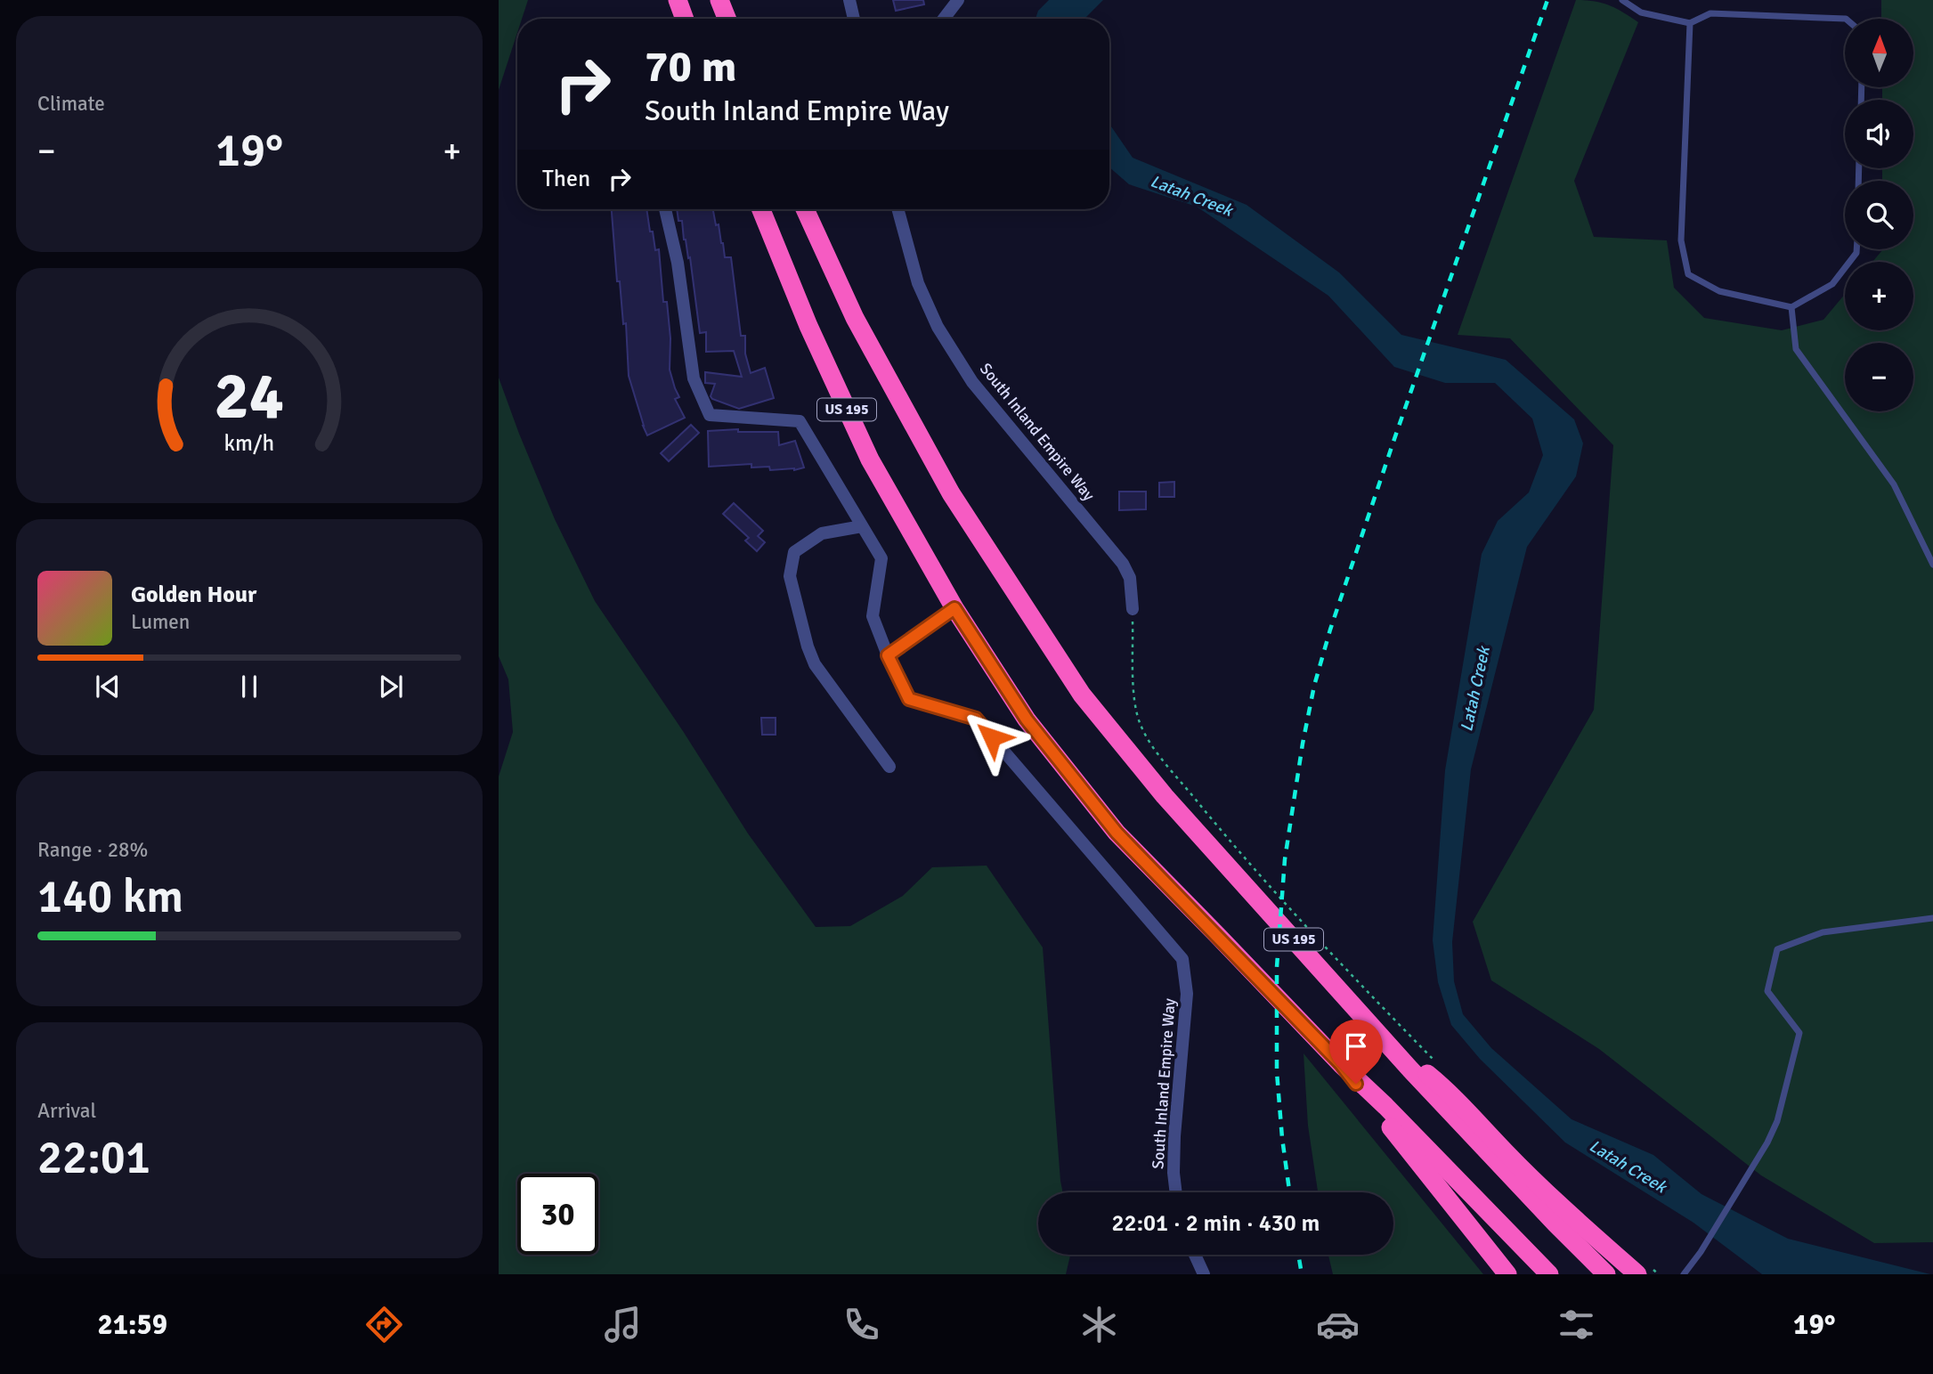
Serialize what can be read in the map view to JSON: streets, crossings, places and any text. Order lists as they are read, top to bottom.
{
  "streets": {
    "highway": ["US 195"],
    "street": ["South Inland Empire Way"]
  },
  "water": ["Latah Creek"],
  "north": "top",
  "page": {
    "tile": [
      "Climate",
      ["Range · 28%", "140 km"],
      ["Arrival", "22:01"]
    ],
    "map_buttons": ["+", "−"],
    "turn": ["70 m", "South Inland Empire Way"],
    "heat": ["−", "19°", "+"],
    "then": "Then",
    "song": ["Golden Hour", "Lumen"],
    "limit": "30",
    "trip": "22:01 · 2 min · 430 m",
    "tabs": ["21:59", "19°"],
    "gauge": ["24", "km/h"]
  }
}
